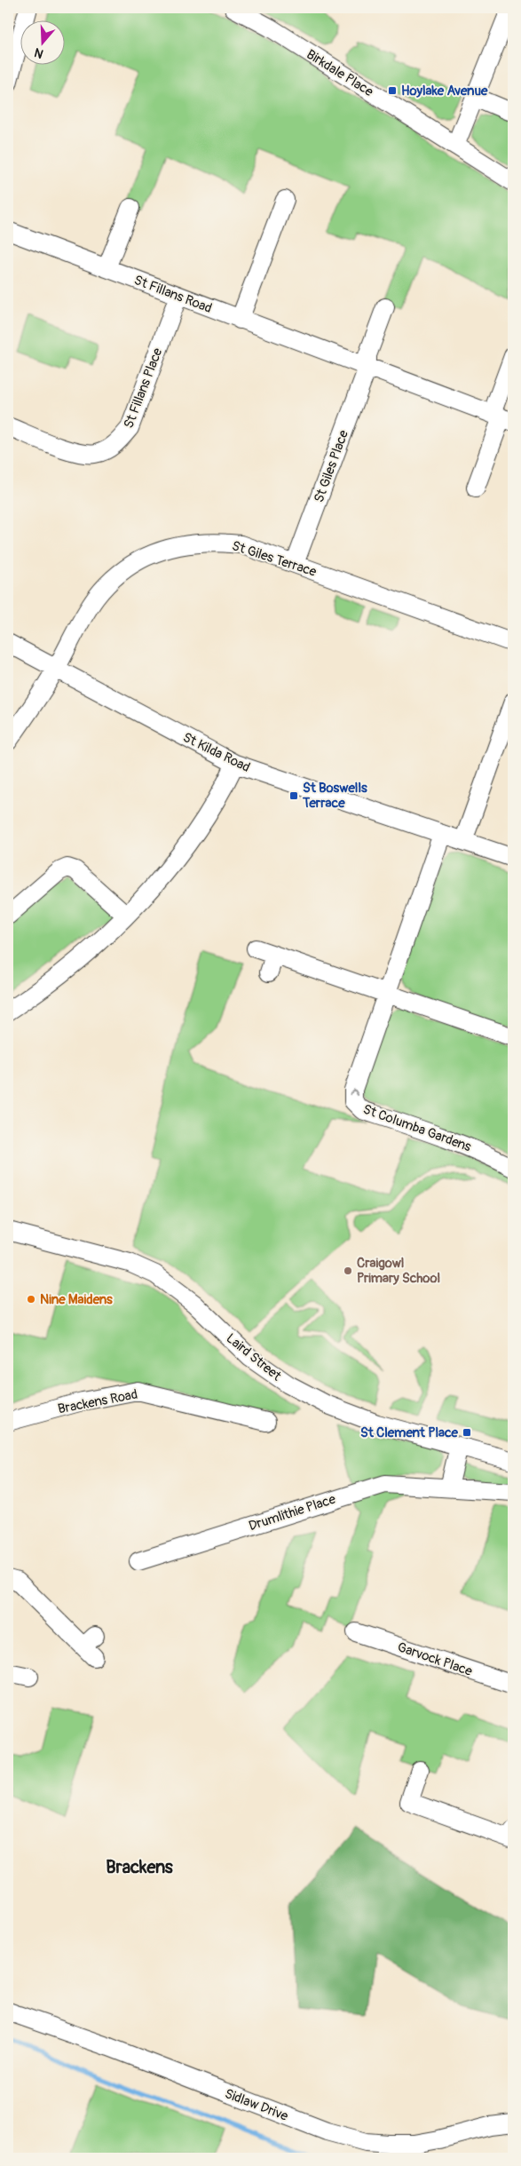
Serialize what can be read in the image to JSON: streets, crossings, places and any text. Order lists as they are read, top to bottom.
{
  "streets": {
    "street": [
      "Birkdale Place",
      "St Fillans Road",
      "St Fillans Place",
      "St Giles Place",
      "St Giles Terrace",
      "St Kilda Road",
      "St Columba Gardens",
      "Laird Street",
      "Brackens Road",
      "Drumlithie Place",
      "Garvock Place",
      "Sidlaw Drive"
    ]
  },
  "crossings": [
    ["St Fillans Road", "St Fillans Place"],
    ["St Fillans Road", "St Giles Place"],
    ["St Giles Place", "St Giles Terrace"],
    ["St Giles Terrace", "St Kilda Road"],
    ["St Kilda Road", "St Columba Gardens"]
  ],
  "districts": ["Brackens"],
  "places": {
    "transit": ["Hoylake Avenue", "St Boswells Terrace", "St Clement Place"],
    "other": ["Craigowl Primary School", "Nine Maidens"]
  },
  "north": "bottom"
}
